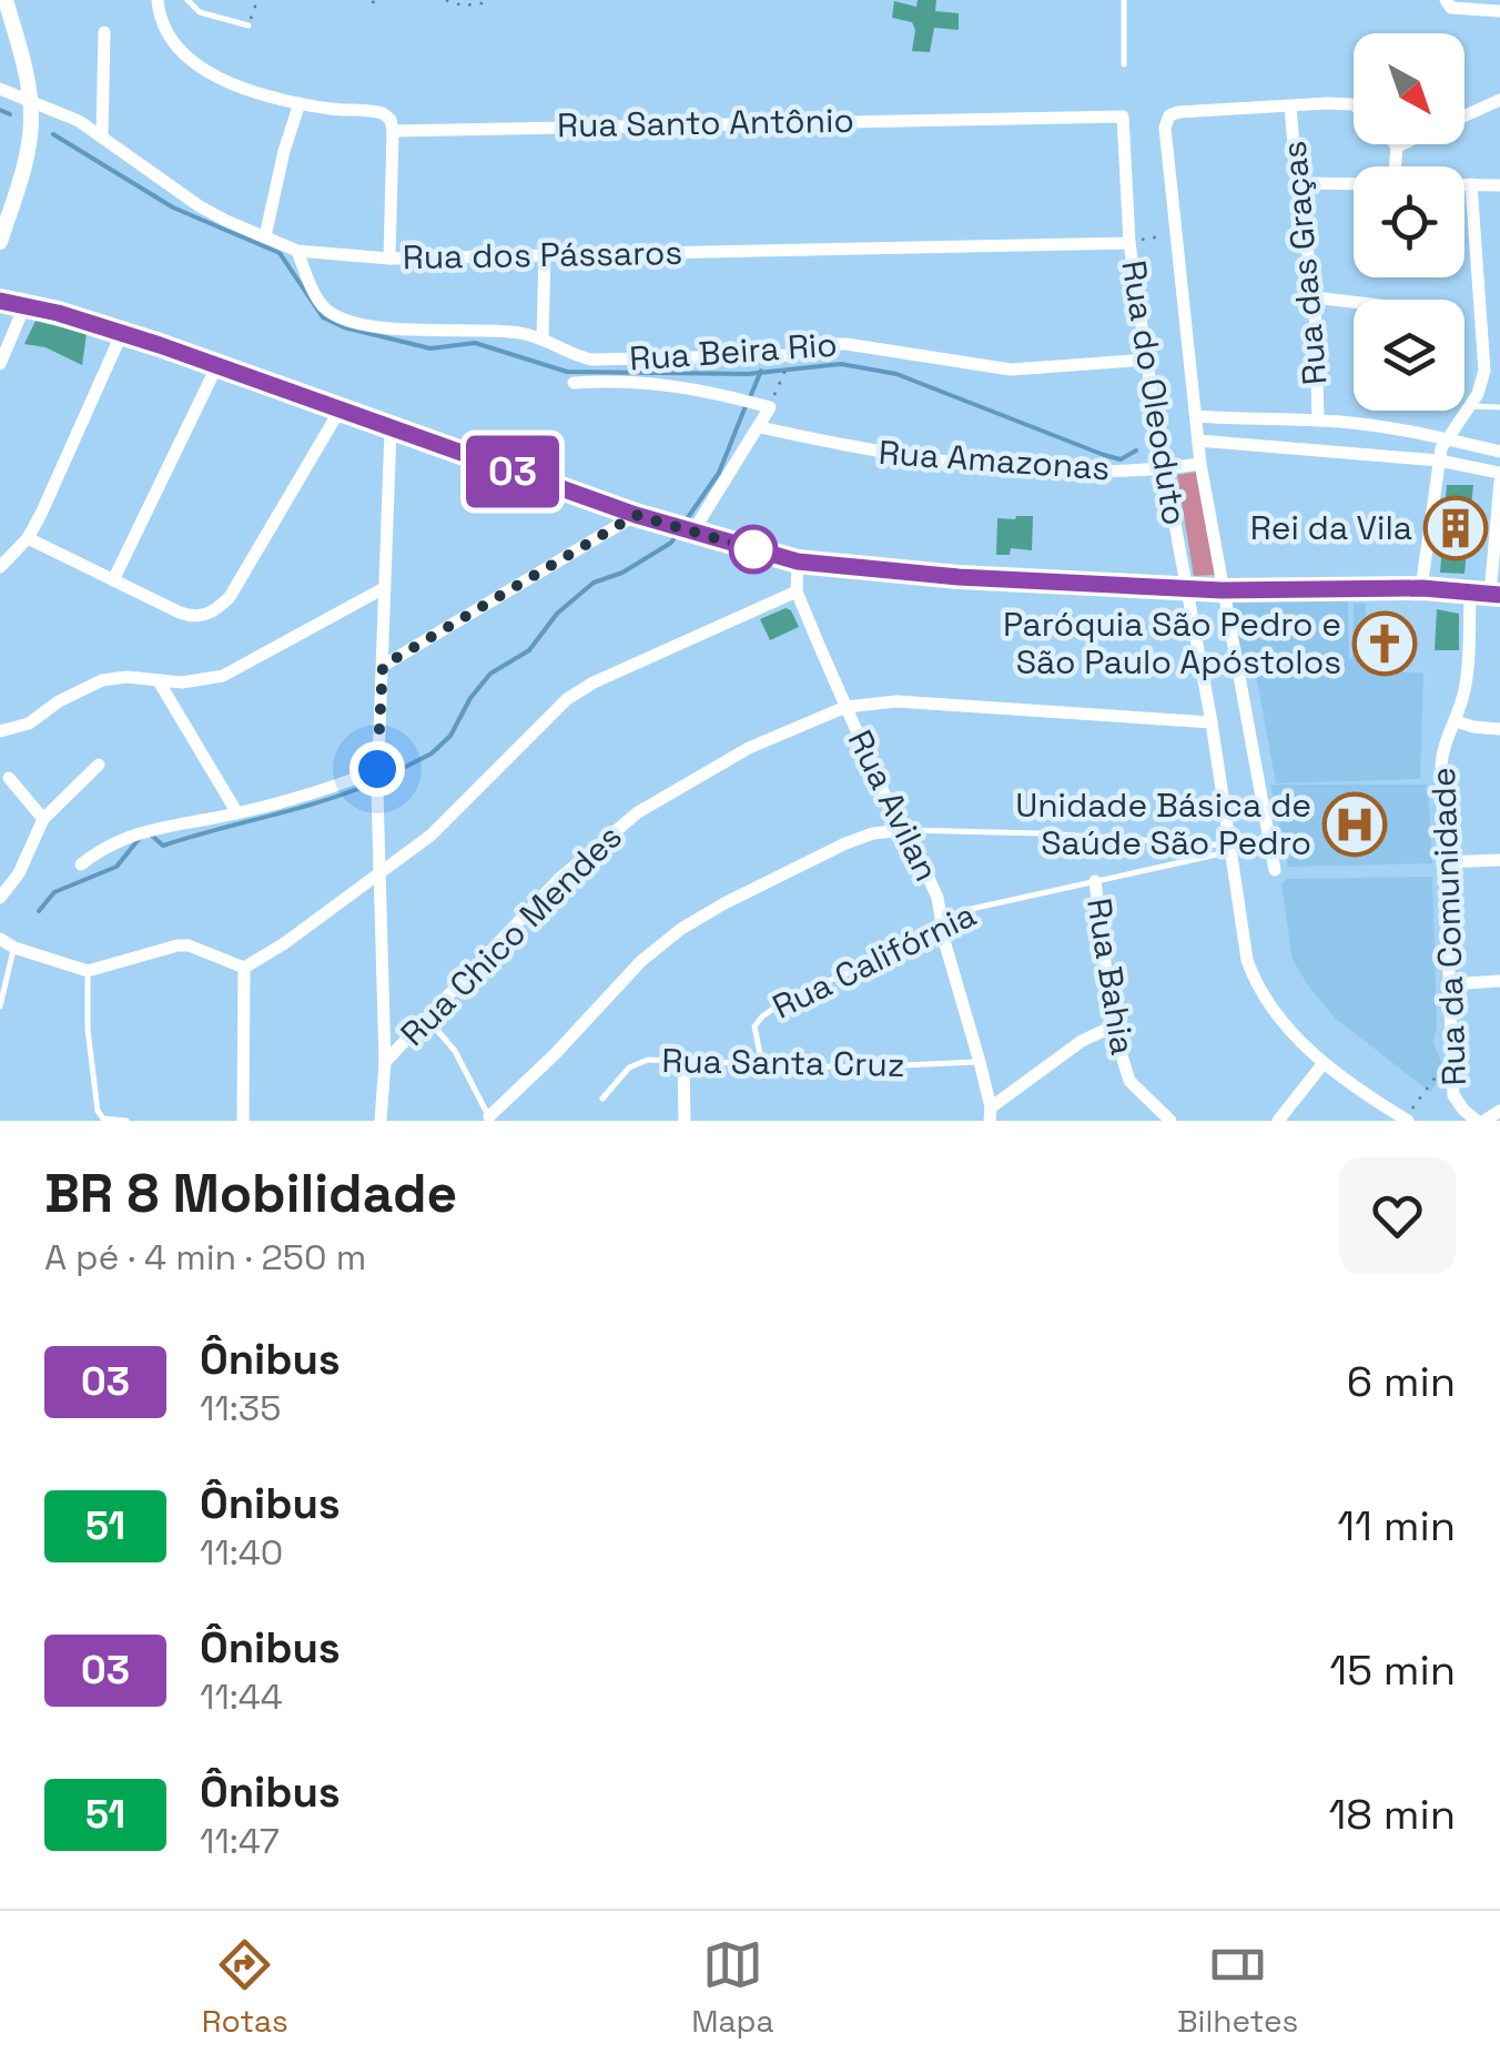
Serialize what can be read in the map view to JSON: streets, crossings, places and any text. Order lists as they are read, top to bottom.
{
  "streets": {
    "street": [
      "Rua Santo Antônio",
      "Rua dos Pássaros",
      "Rua das Graças",
      "Rua Beira Rio",
      "Rua do Oleoduto",
      "Rua Amazonas",
      "Rua Avilan",
      "Rua da Comunidade",
      "Rua Chico Mendes",
      "Rua Bahia"
    ],
    "lane": ["Rua Califórnia", "Rua Santa Cruz"]
  },
  "crossings": [
    ["Rua Santo Antônio", "Rua do Oleoduto"],
    ["Rua dos Pássaros", "Rua Beira Rio"],
    ["Rua dos Pássaros", "Rua do Oleoduto"],
    ["Rua das Graças", "Rua do Oleoduto"],
    ["Rua Beira Rio", "Rua do Oleoduto"],
    ["Rua do Oleoduto", "Rua Amazonas"],
    ["Rua do Oleoduto", "Rua Chico Mendes"],
    ["Rua do Oleoduto", "Rua Califórnia"],
    ["Rua Avilan", "Rua Chico Mendes"],
    ["Rua Avilan", "Rua Califórnia"],
    ["Rua Avilan", "Rua Santa Cruz"],
    ["Rua Califórnia", "Rua Bahia"],
    ["Rua Califórnia", "Rua Santa Cruz"]
  ],
  "places": {
    "building": ["Rei da Vila"],
    "church": ["Paróquia São Pedro e São Paulo Apóstolos"],
    "hospital": ["Unidade Básica de Saúde São Pedro"]
  },
  "lines": ["bus line 03"],
  "north": "bottom right",
  "page": {
    "on_map": "03",
    "heading": ["BR 8 Mobilidade", "A pé · 4 min · 250 m"],
    "list": [
      {
        "mark": "03",
        "name": "Ônibus",
        "note": "11:35",
        "value": "6 min"
      },
      {
        "mark": "51",
        "name": "Ônibus",
        "note": "11:40",
        "value": "11 min"
      },
      {
        "mark": "03",
        "name": "Ônibus",
        "note": "11:44",
        "value": "15 min"
      },
      {
        "mark": "51",
        "name": "Ônibus",
        "note": "11:47",
        "value": "18 min"
      }
    ],
    "tabs": ["Rotas", "Mapa", "Bilhetes"]
  }
}
